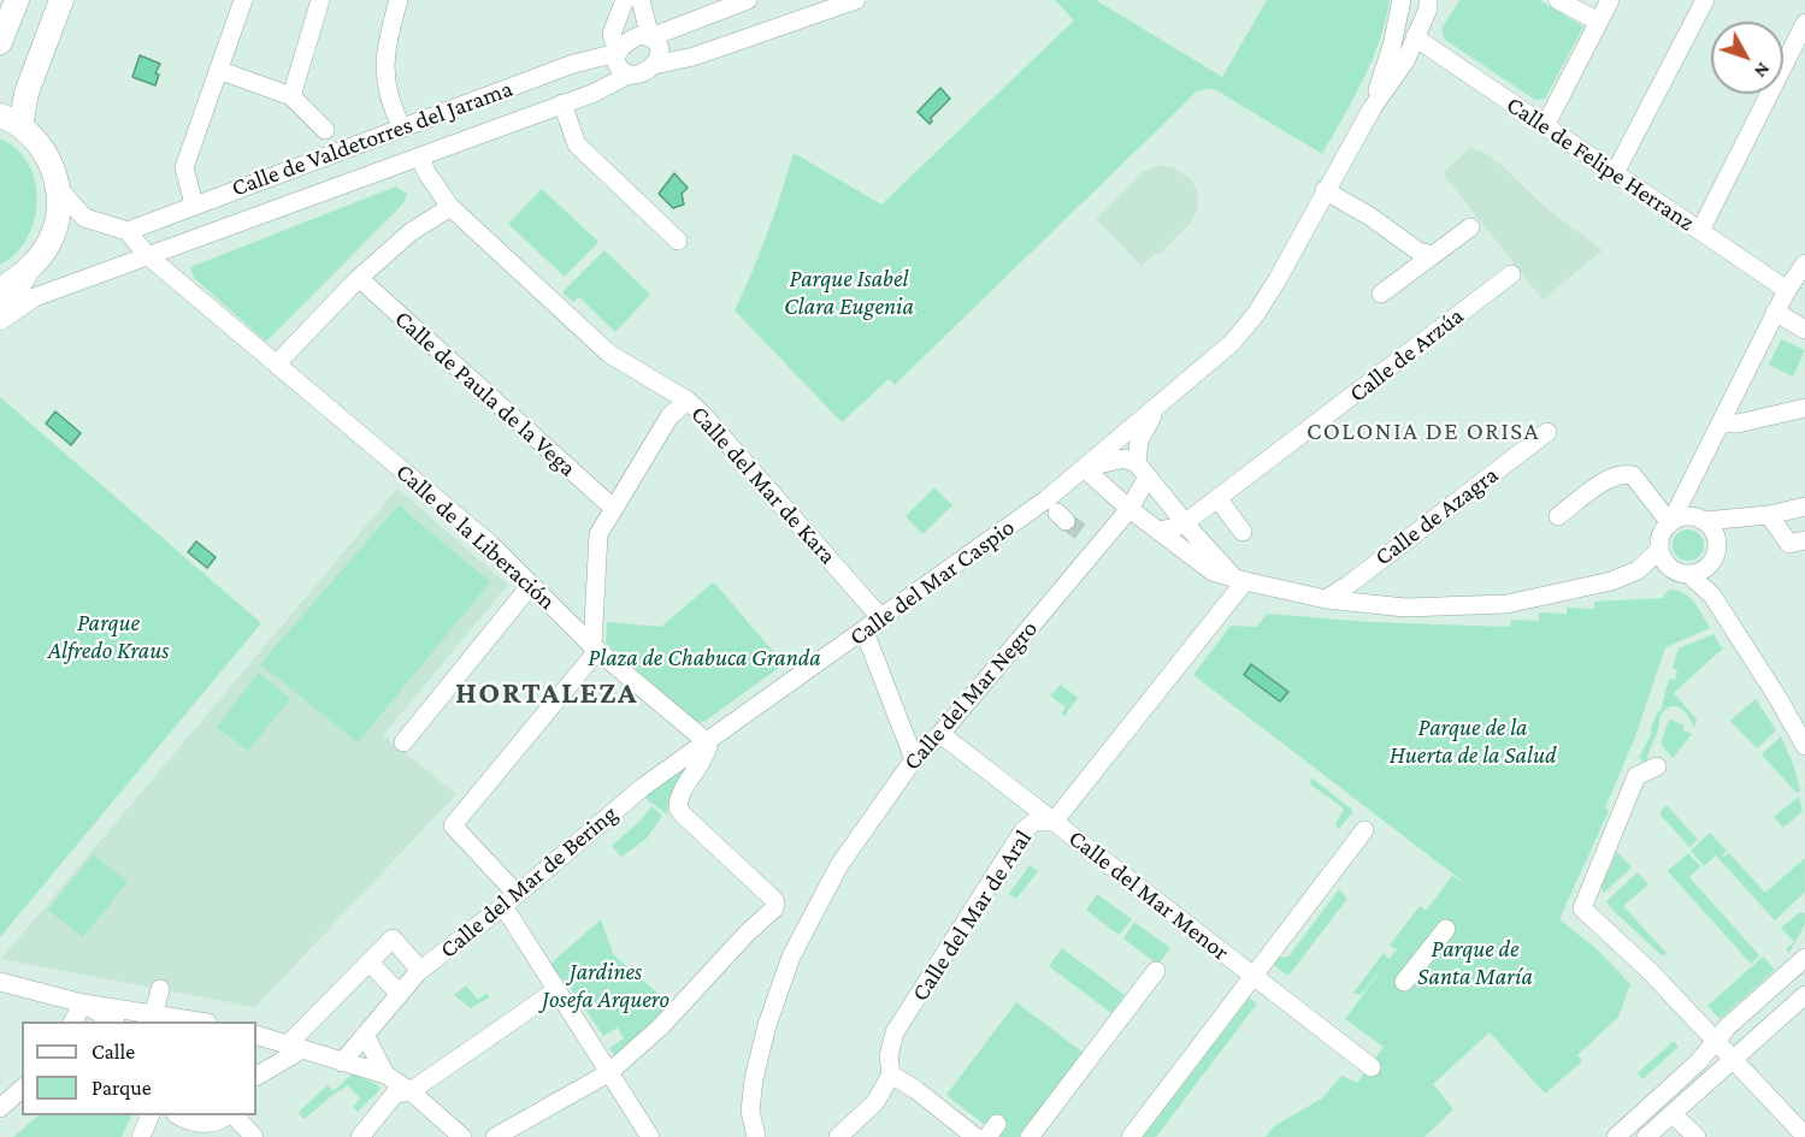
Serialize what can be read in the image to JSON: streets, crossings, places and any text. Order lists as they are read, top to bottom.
{
  "streets": {
    "street": [
      "Calle de Valdetorres del Jarama",
      "Calle de Felipe Herranz",
      "Calle de Arzúa",
      "Calle de Paula de la Vega",
      "Calle del Mar de Kara",
      "Calle de Azagra",
      "Calle de la Liberación",
      "Calle del Mar Caspio",
      "Calle del Mar Negro",
      "Calle del Mar de Bering",
      "Calle del Mar Menor",
      "Calle del Mar de Aral"
    ]
  },
  "crossings": [
    ["Calle de Valdetorres del Jarama", "Calle del Mar de Kara"],
    ["Calle de Valdetorres del Jarama", "Calle de la Liberación"],
    ["Calle de Felipe Herranz", "Calle del Mar Caspio"],
    ["Calle del Mar de Kara", "Calle del Mar Caspio"],
    ["Calle de la Liberación", "Calle del Mar Caspio"],
    ["Calle de la Liberación", "Calle del Mar de Bering"],
    ["Calle del Mar Caspio", "Calle del Mar Negro"],
    ["Calle del Mar Caspio", "Calle del Mar de Bering"],
    ["Calle del Mar Negro", "Calle del Mar Menor"],
    ["Calle del Mar Menor", "Calle del Mar de Aral"]
  ],
  "districts": ["COLONIA DE ORISA", "HORTALEZA"],
  "parks": [
    "Parque Isabel Clara Eugenia",
    "Parque Alfredo Kraus",
    "Plaza de Chabuca Granda",
    "Parque de la Huerta de la Salud",
    "Parque de Santa María",
    "Jardines Josefa Arquero"
  ],
  "legend": ["Calle", "Parque"],
  "north": "bottom right"
}
